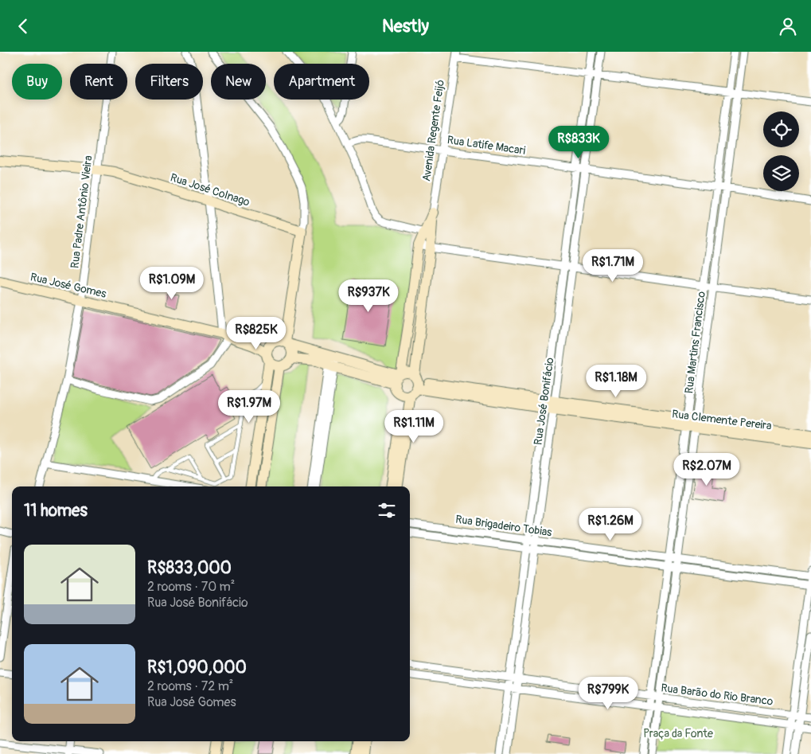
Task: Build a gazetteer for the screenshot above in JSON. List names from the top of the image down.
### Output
{
  "streets": {
    "main road": [
      "Avenida Regente Feijó",
      "Rua José Colnago",
      "Rua José Gomes",
      "Rua Clemente Pereira"
    ],
    "street": [
      "Rua Latife Macari",
      "Rua Padre Antônio Vieira",
      "Rua Martins Francisco",
      "Rua José Bonifácio",
      "Rua Brigadeiro Tobias",
      "Rua Barão do Rio Branco"
    ]
  },
  "crossings": [
    ["Avenida Regente Feijó", "Rua Latife Macari"],
    ["Avenida Regente Feijó", "Rua Clemente Pereira"],
    ["Rua Latife Macari", "Rua Martins Francisco"],
    ["Rua Latife Macari", "Rua José Bonifácio"],
    ["Rua José Colnago", "Rua Padre Antônio Vieira"],
    ["Rua Padre Antônio Vieira", "Rua José Gomes"],
    ["Rua Martins Francisco", "Rua Clemente Pereira"],
    ["Rua Martins Francisco", "Rua Brigadeiro Tobias"],
    ["Rua Martins Francisco", "Rua Barão do Rio Branco"],
    ["Rua José Bonifácio", "Rua Clemente Pereira"],
    ["Rua José Bonifácio", "Rua Brigadeiro Tobias"],
    ["Rua José Bonifácio", "Rua Barão do Rio Branco"]
  ],
  "parks": ["Praça da Fonte"],
  "page": {
    "header": "Nestly",
    "chip": [
      "Buy",
      "Rent",
      "Filters",
      "New",
      "Apartment"
    ],
    "price": [
      "R$833K",
      "R$1.71M",
      "R$1.09M",
      "R$937K",
      "R$825K",
      "R$1.18M",
      "R$1.97M",
      "R$1.11M",
      "R$2.07M",
      "R$1.26M",
      "R$799K"
    ],
    "heading": "11 homes",
    "list": [
      {
        "name": "R$833,000",
        "note": "2 rooms · 70 m² · Rua José Bonifácio"
      },
      {
        "name": "R$1,090,000",
        "note": "2 rooms · 72 m² · Rua José Gomes"
      }
    ]
  }
}
